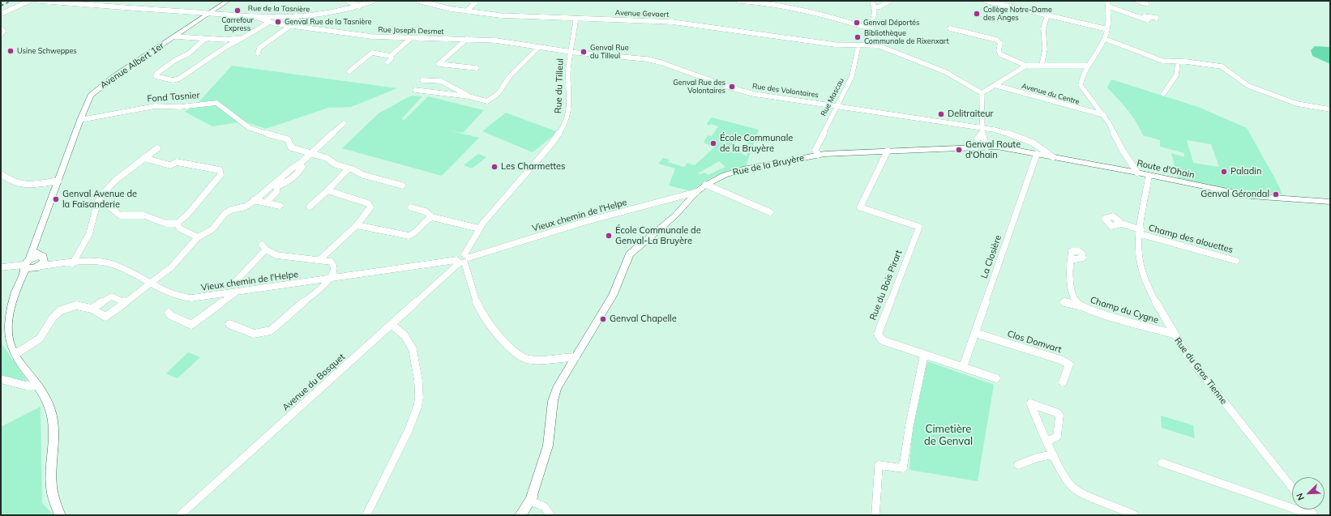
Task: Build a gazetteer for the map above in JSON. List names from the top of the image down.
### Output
{
  "streets": {
    "main road": ["Avenue Albert 1er", "Rue de la Bruyère", "Route d'Ohain"],
    "street": [
      "Rue de la Tasnière",
      "Avenue Gevaert",
      "Rue Joseph Desmet",
      "Rue du Tilleul",
      "Rue des Volontaires",
      "Avenue du Centre",
      "Fond Tasnier",
      "Rue Mascau",
      "Vieux chemin de l'Helpe",
      "Champ des alouettes",
      "La Closière",
      "Rue du Bois Pirart",
      "Champ du Cygne",
      "Clos Domvart",
      "Rue du Gros Tienne",
      "Avenue du Bosquet"
    ]
  },
  "crossings": [
    ["Rue de la Tasnière", "Rue Joseph Desmet"],
    ["Rue de la Tasnière", "Avenue Albert 1er"],
    ["Avenue Gevaert", "Rue du Tilleul"],
    ["Avenue Gevaert", "Rue Mascau"],
    ["Rue Joseph Desmet", "Rue du Tilleul"],
    ["Rue Joseph Desmet", "Rue des Volontaires"],
    ["Avenue Albert 1er", "Fond Tasnier"],
    ["Avenue Albert 1er", "Vieux chemin de l'Helpe"],
    ["Rue du Tilleul", "Rue des Volontaires"],
    ["Rue du Tilleul", "Vieux chemin de l'Helpe"],
    ["Rue du Tilleul", "Avenue du Bosquet"],
    ["Rue des Volontaires", "Rue Mascau"],
    ["Rue Mascau", "Rue de la Bruyère"],
    ["Rue de la Bruyère", "Route d'Ohain"],
    ["Rue de la Bruyère", "Vieux chemin de l'Helpe"],
    ["Rue de la Bruyère", "Rue du Bois Pirart"],
    ["Route d'Ohain", "La Closière"],
    ["Route d'Ohain", "Rue du Gros Tienne"],
    ["Vieux chemin de l'Helpe", "Avenue du Bosquet"],
    ["Champ des alouettes", "Rue du Gros Tienne"],
    ["La Closière", "Rue du Bois Pirart"],
    ["La Closière", "Clos Domvart"],
    ["Champ du Cygne", "Rue du Gros Tienne"]
  ],
  "parks": ["Cimetière de Genval"],
  "places": [
    "Carrefour Express",
    "Collège Notre-Dame des Anges",
    "Genval Rue de la Tasnière",
    "Genval Déportés",
    "Bibliothèque Communale de Rixenxart",
    "Usine Schweppes",
    "Genval Rue du Tilleul",
    "Genval Rue des Volontaires",
    "Delitraiteur",
    "École Communale de la Bruyère",
    "Genval Route d'Ohain",
    "Les Charmettes",
    "Paladin",
    "Genval Gérondal",
    "Genval Avenue de la Faisanderie",
    "École Communale de Genval-La Bruyère",
    "Genval Chapelle"
  ],
  "north": "bottom left"
}
